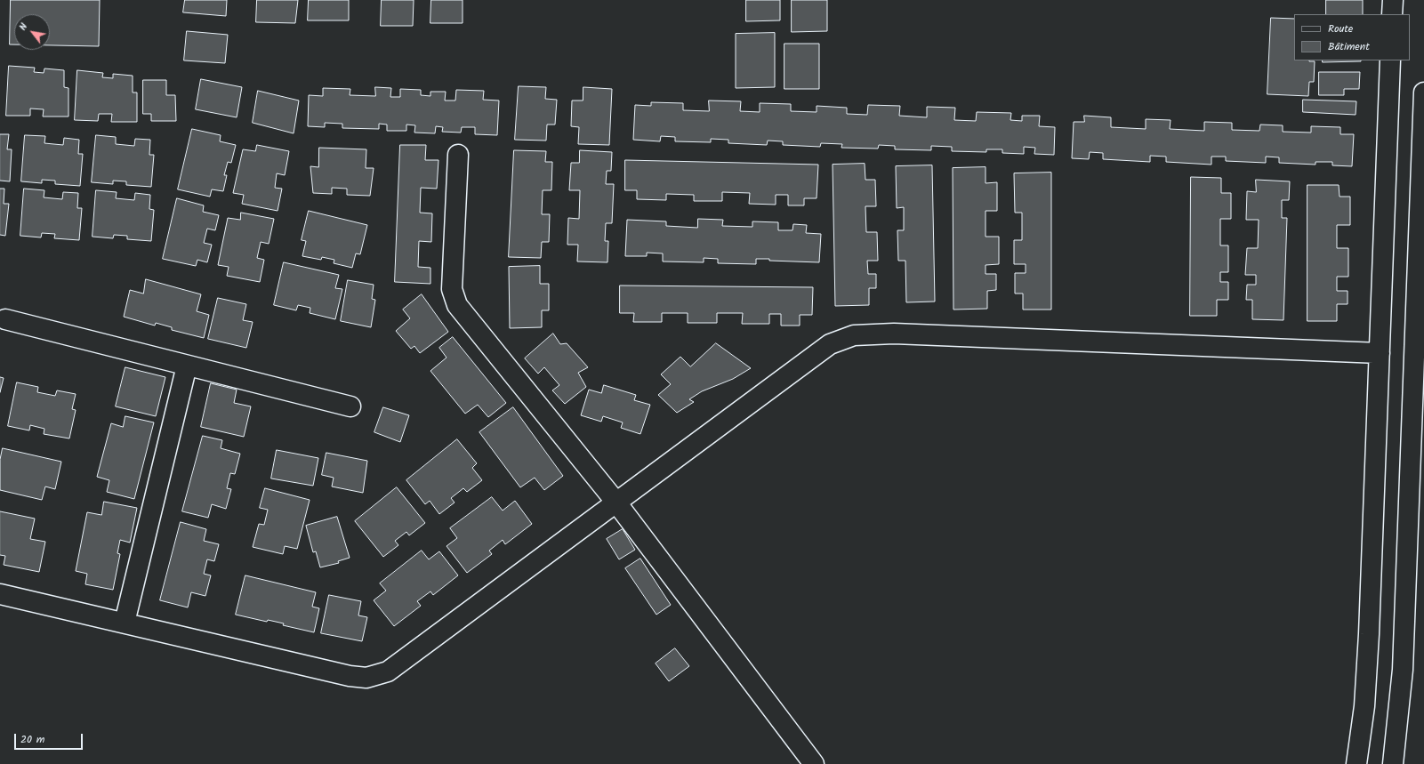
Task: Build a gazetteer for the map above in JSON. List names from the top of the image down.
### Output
{
  "legend": ["Route", "Bâtiment"],
  "scale_bar": "20 m",
  "north": "top left"
}
